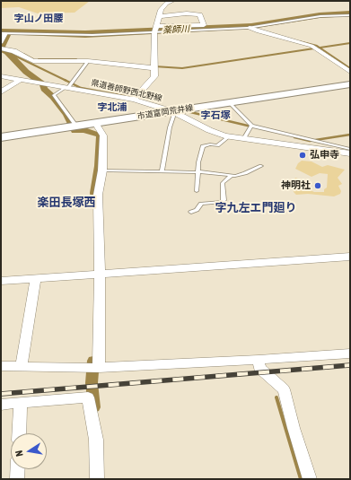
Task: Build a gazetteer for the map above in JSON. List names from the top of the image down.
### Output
{
  "streets": {
    "street": ["県道善師野西北野線", "市道富岡荒井線"]
  },
  "crossings": [
    ["県道善師野西北野線", "市道富岡荒井線"]
  ],
  "districts": [
    "字山ノ田腰",
    "字北浦",
    "字石塚",
    "楽田長塚西",
    "字九左エ門廻り"
  ],
  "water": ["薬師川"],
  "places": ["弘申寺", "神明社"],
  "north": "left"
}
